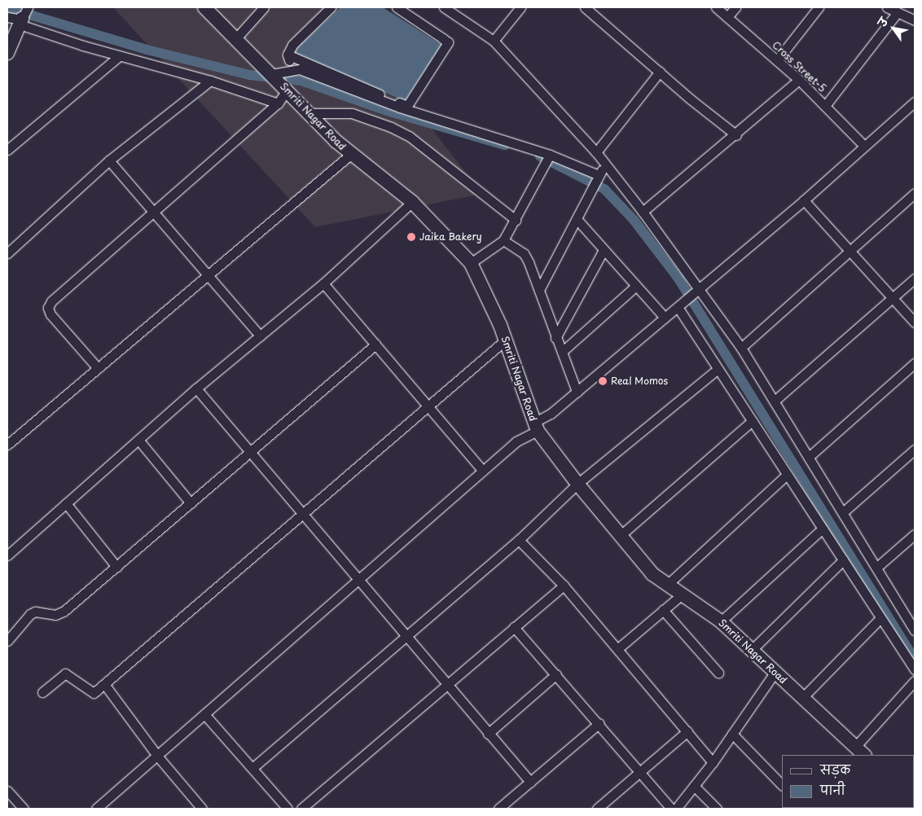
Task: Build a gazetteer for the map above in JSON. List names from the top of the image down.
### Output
{
  "streets": {
    "main road": ["Smriti Nagar Road"],
    "street": ["Cross Street-5"]
  },
  "places": ["Jaika Bakery", "Real Momos"],
  "legend": ["सड़क", "पानी"],
  "north": "top left"
}
